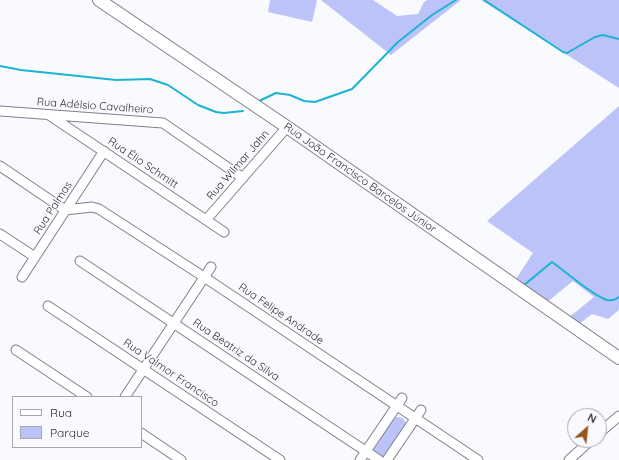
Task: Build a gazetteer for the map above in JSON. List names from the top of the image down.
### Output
{
  "streets": {
    "street": [
      "Rua Adélsio Cavalheiro",
      "Rua Élio Schmitt",
      "Rua Wilmar Jahn",
      "Rua João Francisco Barcelos Júnior",
      "Rua Palmas",
      "Rua Felipe Andrade",
      "Rua Beatriz da Silva",
      "Rua Valmor Francisco"
    ]
  },
  "crossings": [
    ["Rua Adélsio Cavalheiro", "Rua Élio Schmitt"],
    ["Rua Adélsio Cavalheiro", "Rua Wilmar Jahn"],
    ["Rua Élio Schmitt", "Rua Wilmar Jahn"],
    ["Rua Élio Schmitt", "Rua Palmas"],
    ["Rua Wilmar Jahn", "Rua João Francisco Barcelos Júnior"],
    ["Rua Palmas", "Rua Felipe Andrade"]
  ],
  "legend": ["Rua", "Parque"],
  "north": "top right"
}
